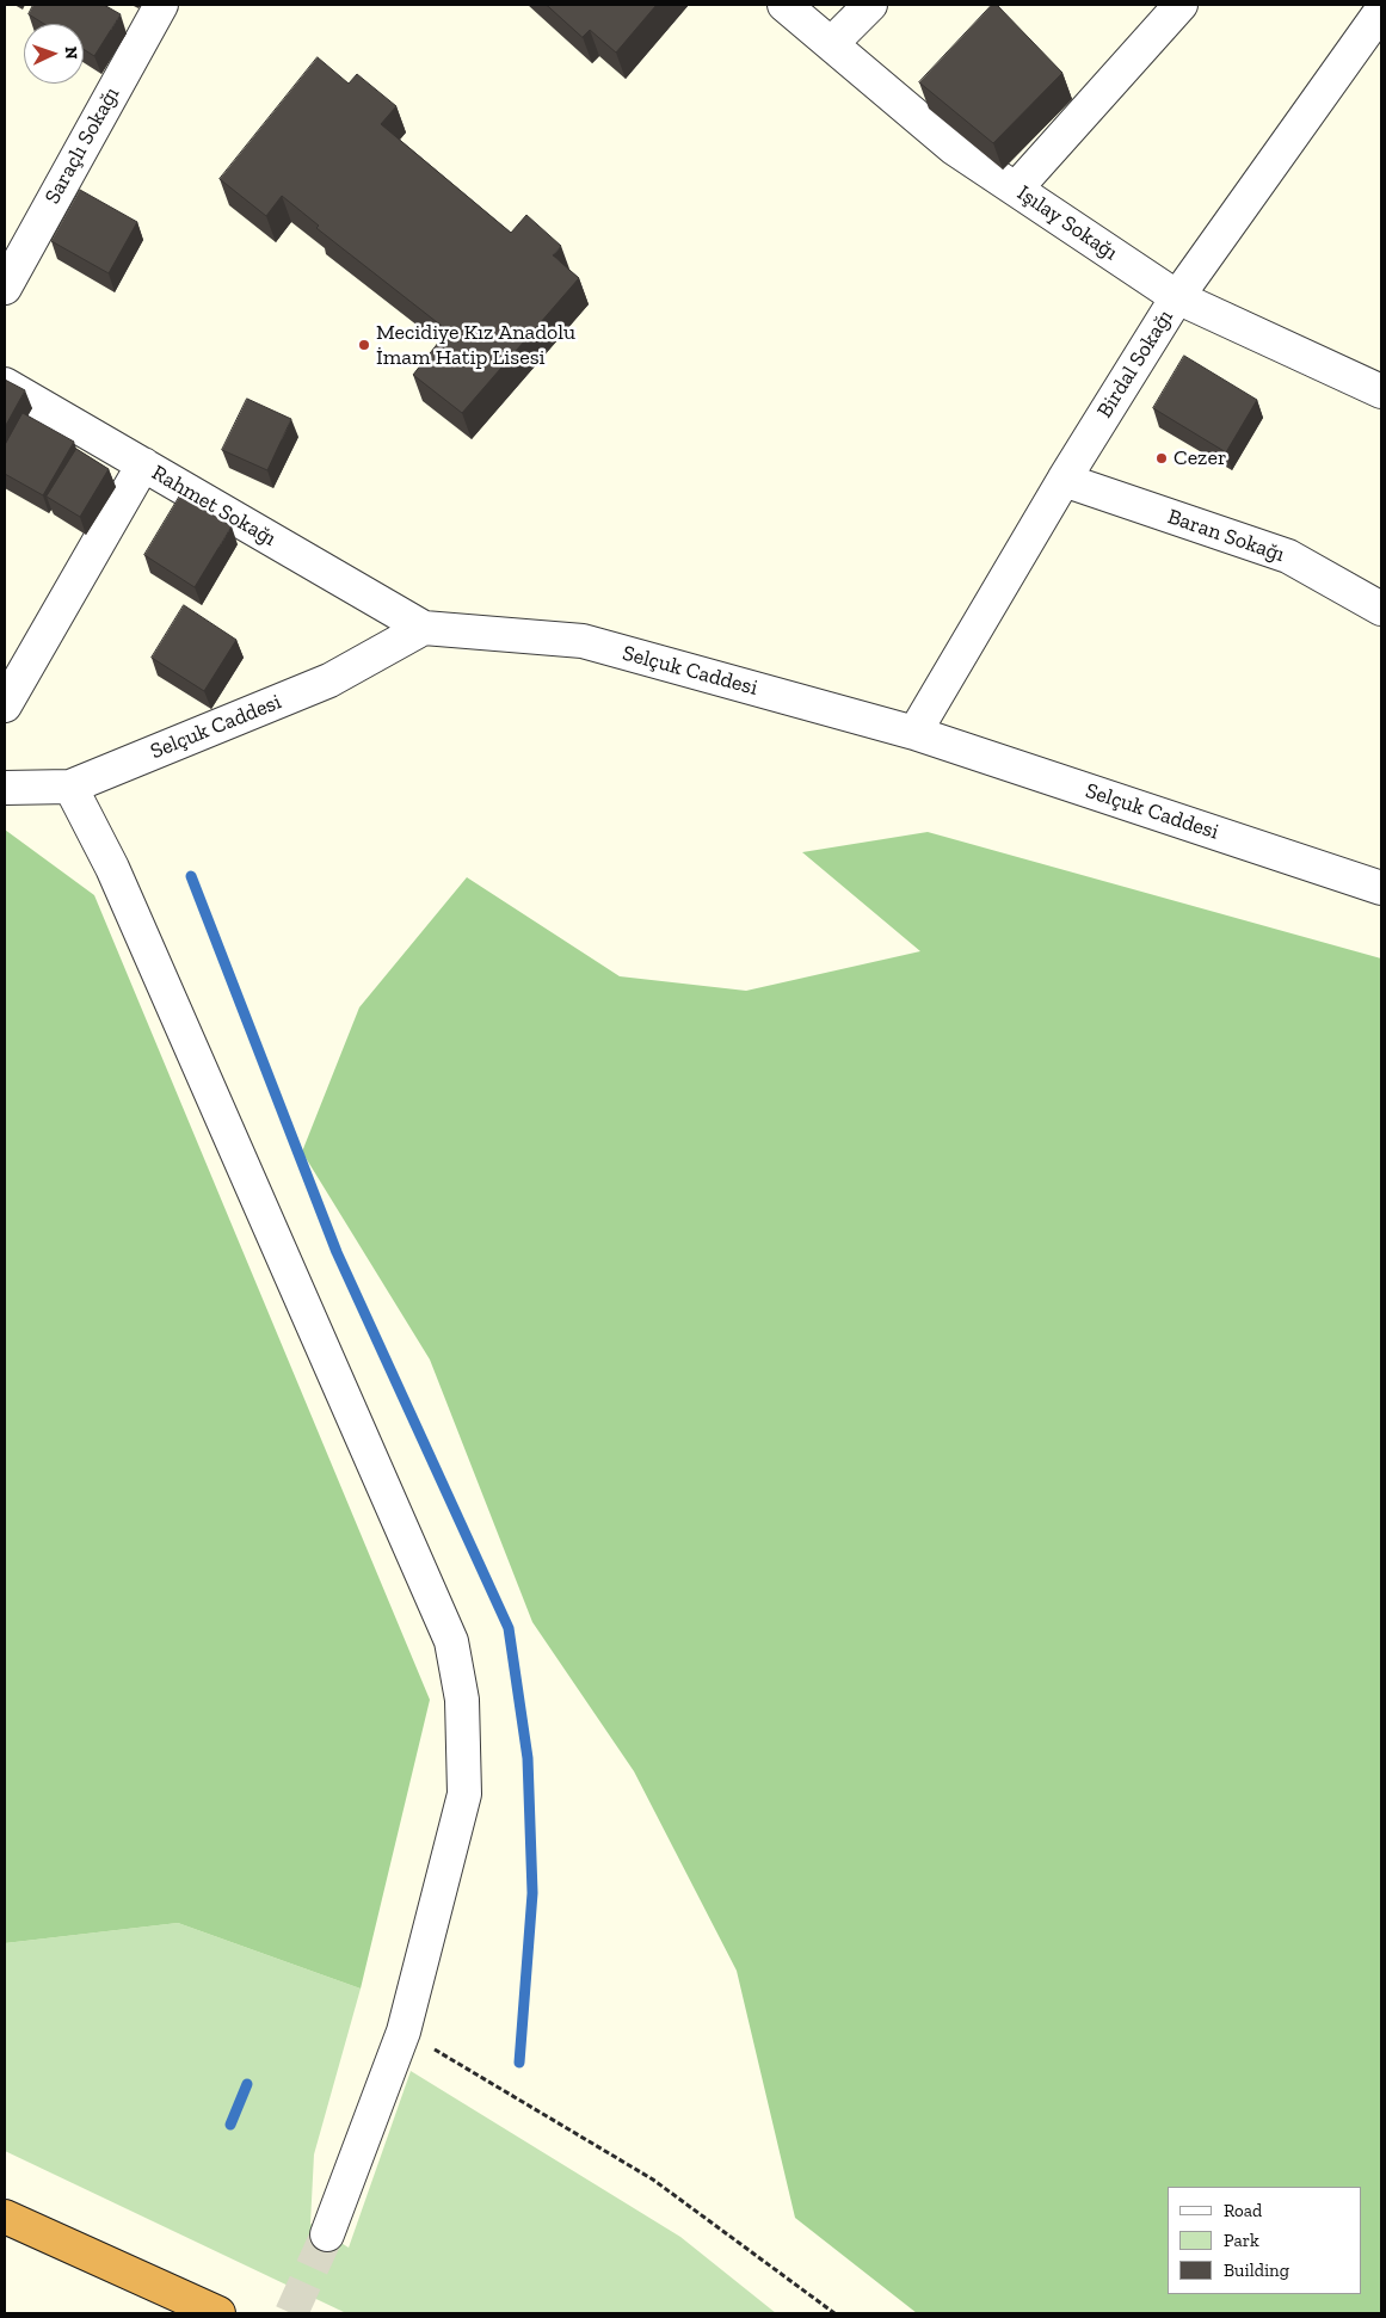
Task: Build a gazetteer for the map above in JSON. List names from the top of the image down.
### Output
{
  "streets": {
    "street": [
      "Saraçlı Sokağı",
      "Işılay Sokağı",
      "Birdal Sokağı",
      "Rahmet Sokağı",
      "Baran Sokağı",
      "Selçuk Caddesi"
    ]
  },
  "crossings": [
    ["Işılay Sokağı", "Birdal Sokağı"],
    ["Birdal Sokağı", "Baran Sokağı"],
    ["Birdal Sokağı", "Selçuk Caddesi"],
    ["Rahmet Sokağı", "Selçuk Caddesi"]
  ],
  "places": ["Mecidiye Kız Anadolu İmam Hatip Lisesi", "Cezer"],
  "legend": ["Road", "Park", "Building"],
  "north": "right"
}
